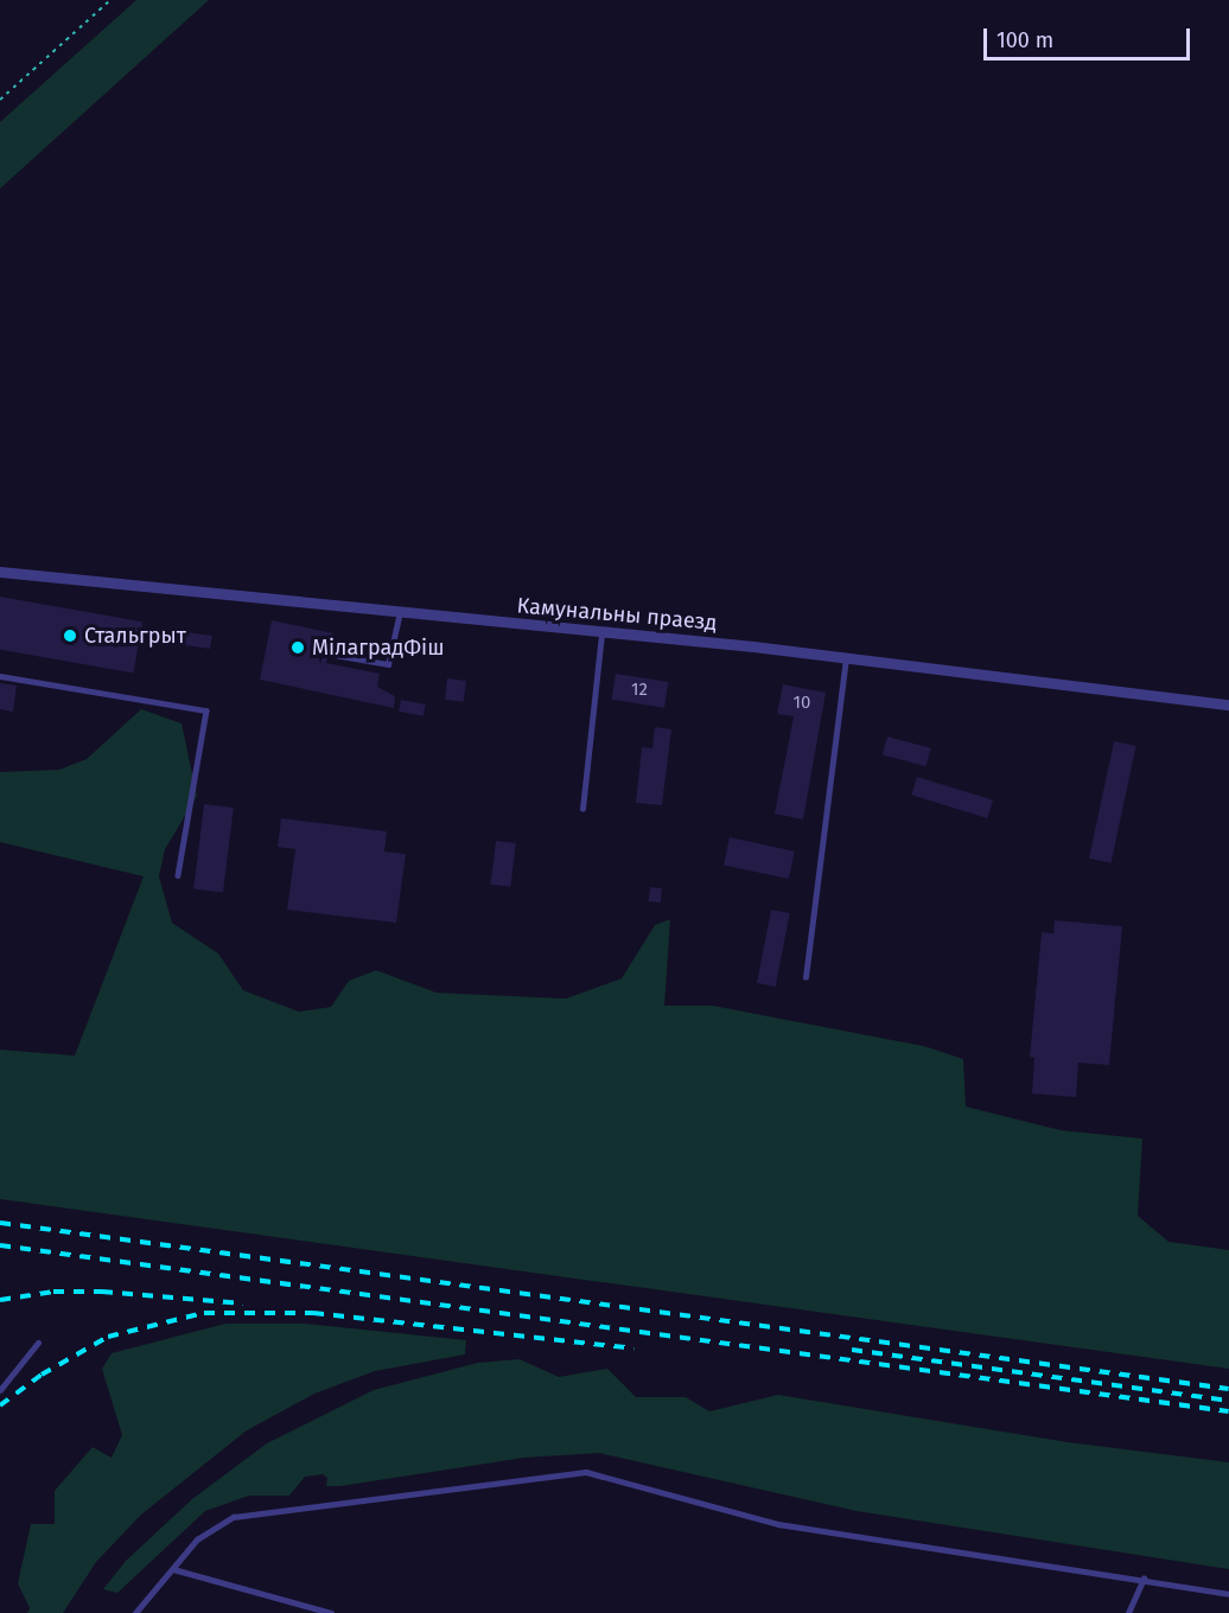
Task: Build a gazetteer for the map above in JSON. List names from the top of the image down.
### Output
{
  "streets": {
    "street": ["Камунальны праезд"]
  },
  "places": ["Стальгрыт", "МілаградФіш"],
  "house_numbers": ["12", "10"],
  "scale_bar": "100 m"
}
